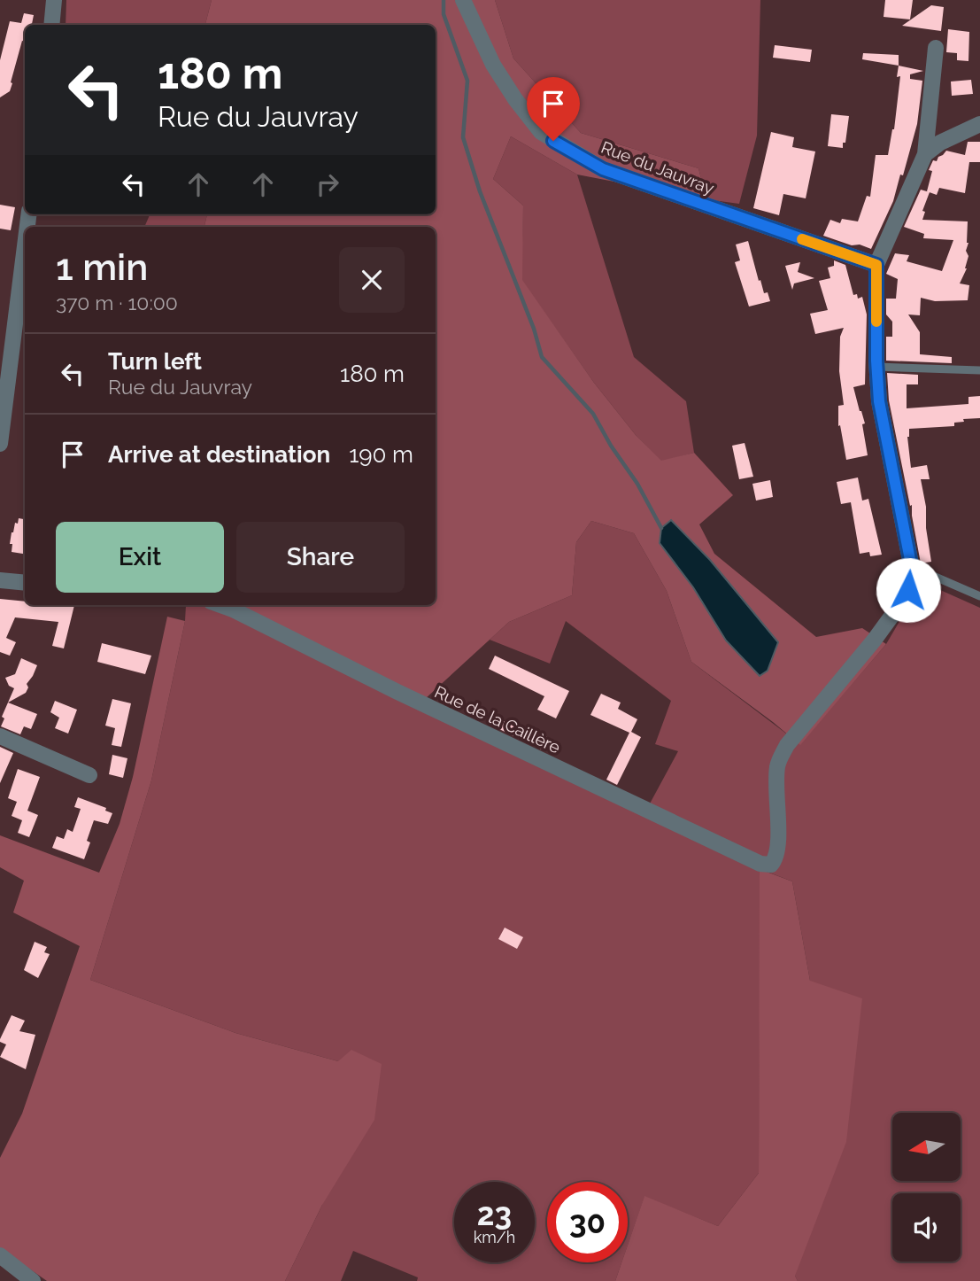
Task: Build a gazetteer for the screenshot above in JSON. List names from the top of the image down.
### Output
{
  "streets": {
    "street": ["Rue du Jauvray", "Rue de la Caillère"]
  },
  "north": "left",
  "page": {
    "turn": ["180 m", "Rue du Jauvray"],
    "heading": ["1 min", "370 m · 10:00"],
    "list": [
      {
        "name": "Turn left",
        "note": "Rue du Jauvray",
        "value": "180 m"
      },
      {
        "name": "Arrive at destination",
        "value": "190 m"
      }
    ],
    "buttons": ["Exit", "Share"],
    "speed": "23 km/h",
    "limit": "30"
  }
}
